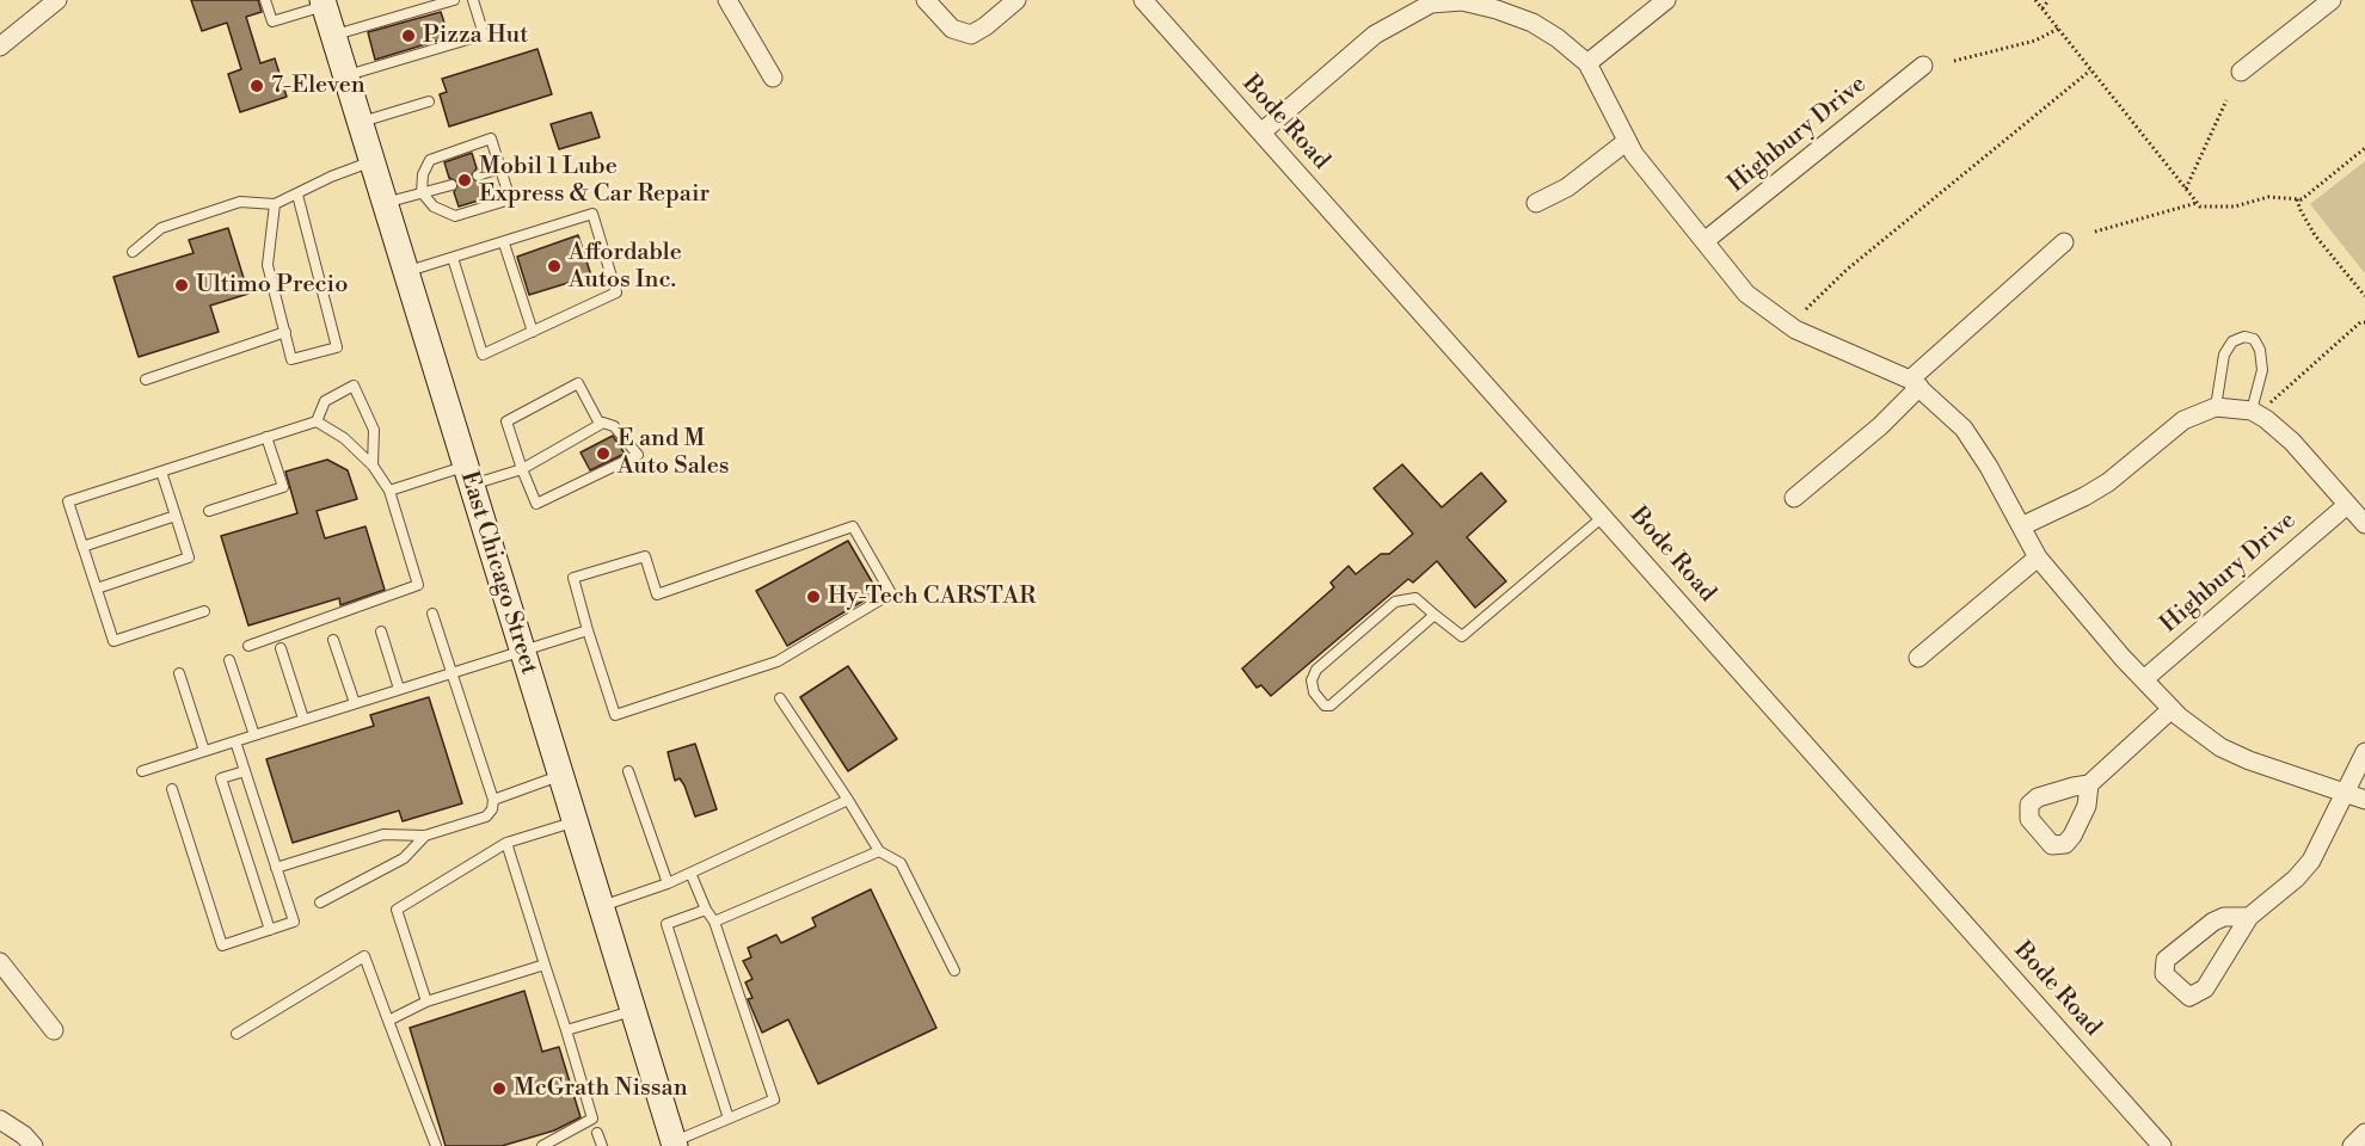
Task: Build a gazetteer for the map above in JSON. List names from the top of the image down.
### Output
{
  "streets": {
    "main road": ["East Chicago Street"],
    "street": ["Bode Road", "Highbury Drive"]
  },
  "places": [
    "Pizza Hut",
    "7-Eleven",
    "Mobil 1 Lube Express & Car Repair",
    "Affordable Autos Inc.",
    "Ultimo Precio",
    "E and M Auto Sales",
    "Hy-Tech CARSTAR",
    "McGrath Nissan"
  ]
}
